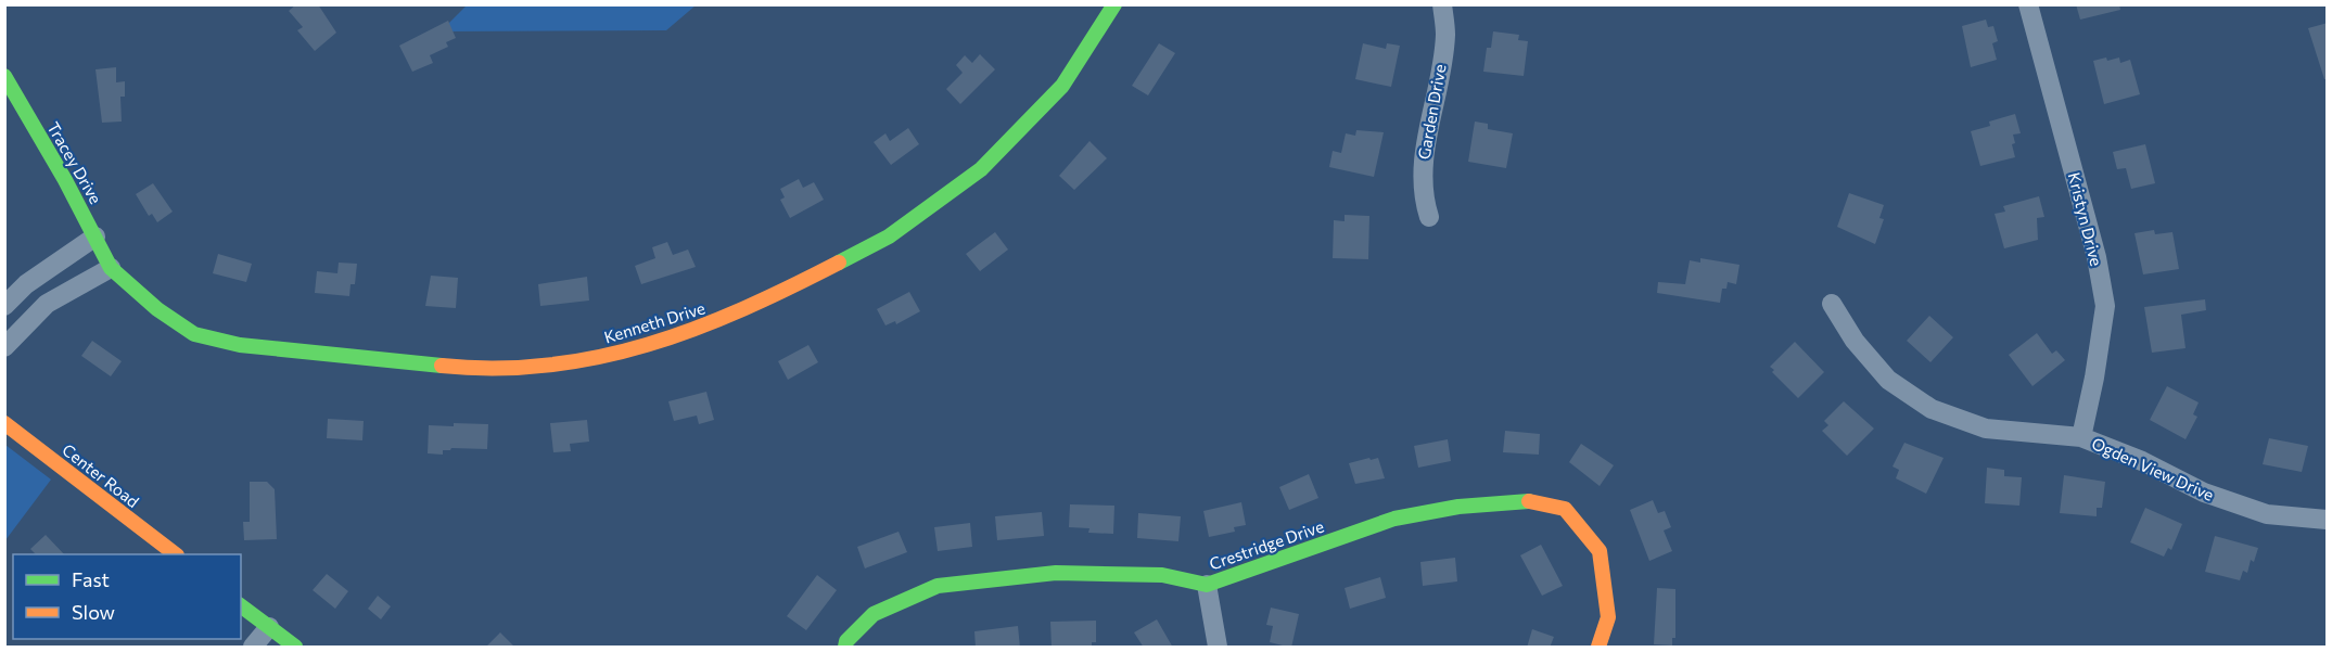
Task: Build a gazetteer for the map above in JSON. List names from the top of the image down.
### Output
{
  "streets": {
    "street": [
      "Garden Drive",
      "Tracey Drive",
      "Kristyn Drive",
      "Kenneth Drive",
      "Ogden View Drive",
      "Center Road",
      "Crestridge Drive"
    ]
  },
  "crossings": [
    ["Tracey Drive", "Kenneth Drive"],
    ["Kristyn Drive", "Ogden View Drive"]
  ],
  "legend": ["Fast", "Slow"]
}
